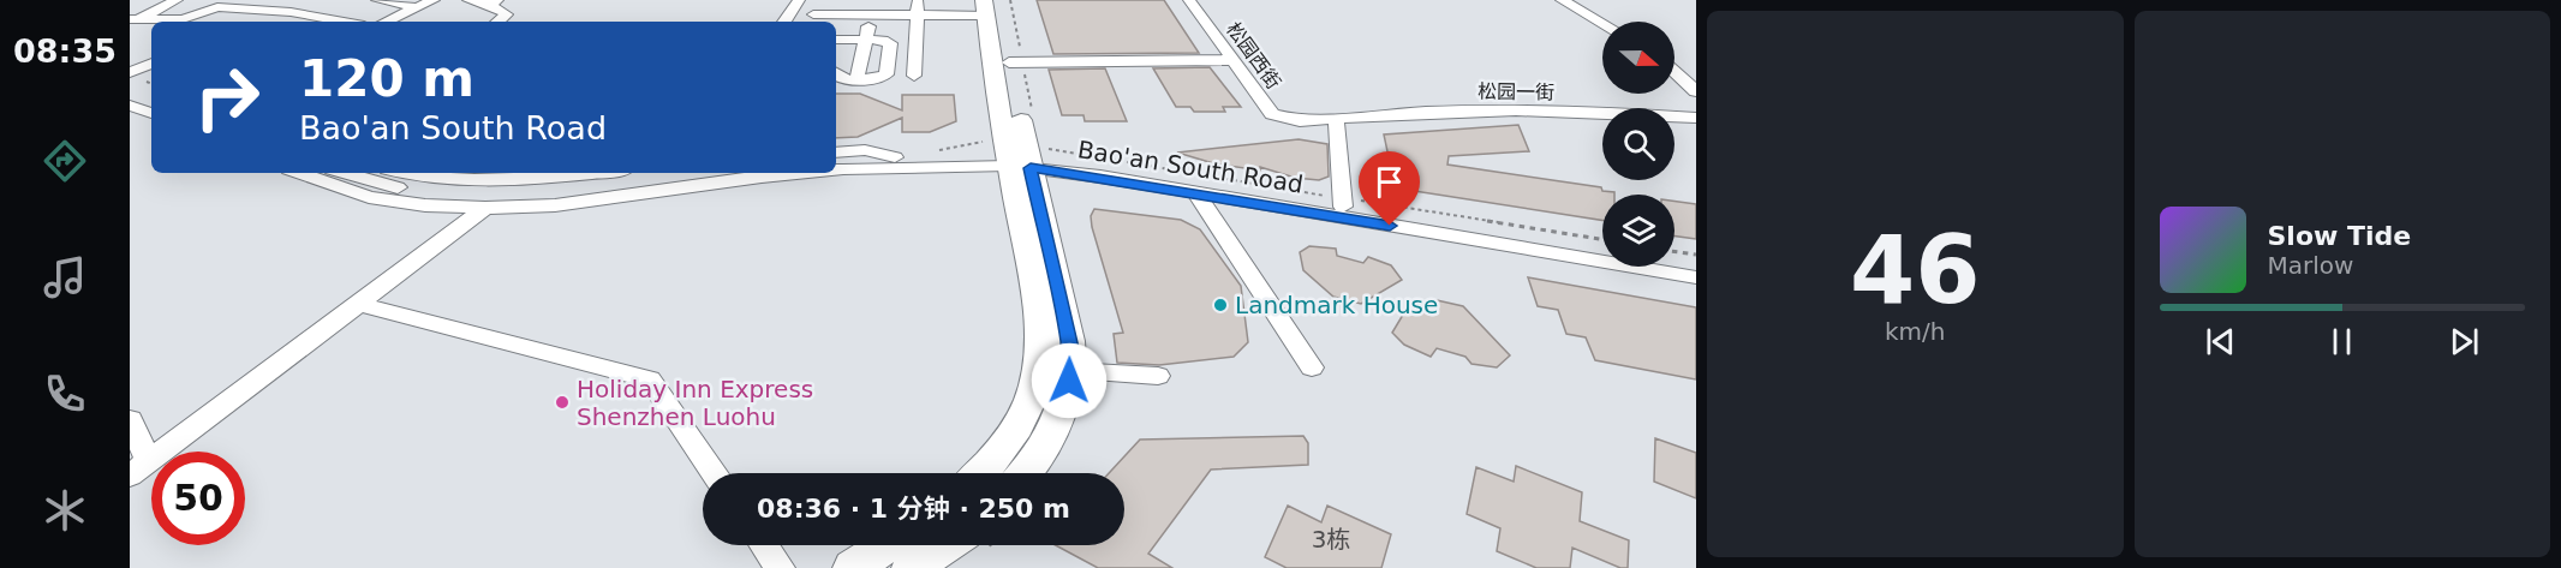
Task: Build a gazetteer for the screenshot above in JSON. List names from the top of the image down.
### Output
{
  "streets": {
    "street": ["松园西街", "松园一街", "Bao'an South Road"]
  },
  "crossings": [
    ["松园西街", "松园一街"]
  ],
  "places": ["Landmark House", "Holiday Inn Express Shenzhen Luohu"],
  "house_numbers": ["3栋"],
  "north": "right",
  "page": {
    "tabs": "08:35",
    "tile": ["46", "km/h"],
    "turn": ["120 m", "Bao'an South Road"],
    "song": ["Slow Tide", "Marlow"],
    "limit": "50",
    "trip": "08:36 · 1 分钟 · 250 m"
  }
}
